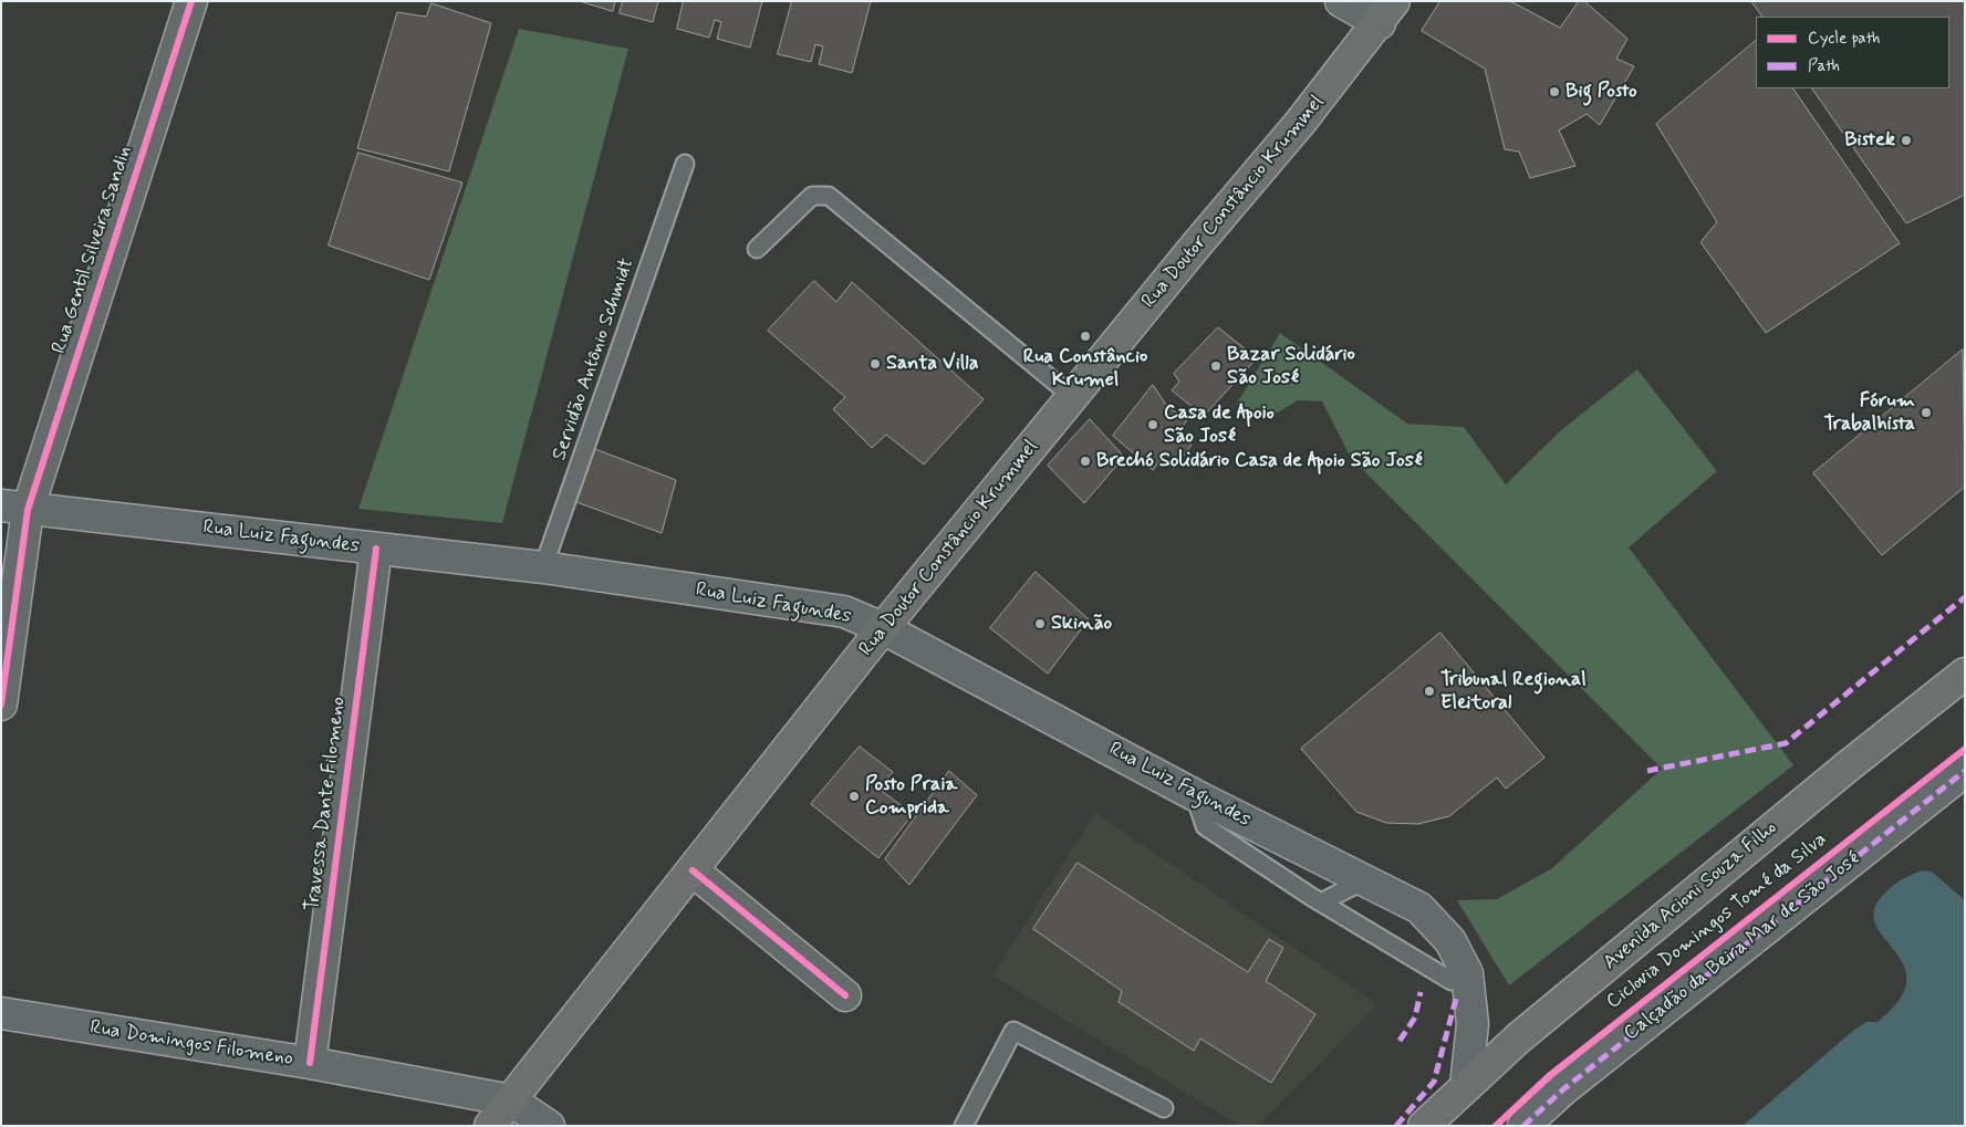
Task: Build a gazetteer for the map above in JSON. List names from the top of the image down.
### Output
{
  "streets": {
    "main road": [
      "Rua Doutor Constâncio Krummel",
      "Rua Gentil Silveira Sandin",
      "Rua Luiz Fagundes",
      "Travessa Dante Filomeno",
      "Avenida Acioni Souza Filho",
      "Calçadão da Beira Mar de São José",
      "Rua Domingos Filomeno"
    ],
    "lane": ["Servidão Antônio Schmidt"],
    "cycle path": ["Ciclovia Domingos Tomé da Silva"]
  },
  "crossings": [
    ["Rua Doutor Constâncio Krummel", "Rua Luiz Fagundes"],
    ["Rua Doutor Constâncio Krummel", "Rua Domingos Filomeno"],
    ["Rua Gentil Silveira Sandin", "Rua Luiz Fagundes"],
    ["Servidão Antônio Schmidt", "Rua Luiz Fagundes"],
    ["Rua Luiz Fagundes", "Travessa Dante Filomeno"],
    ["Rua Luiz Fagundes", "Avenida Acioni Souza Filho"],
    ["Travessa Dante Filomeno", "Rua Domingos Filomeno"]
  ],
  "places": [
    "Big Posto",
    "Bistek",
    "Rua Constâncio Krumel",
    "Santa Villa",
    "Bazar Solidário São José",
    "Fórum Trabalhista",
    "Casa de Apoio São José",
    "Brechó Solidário Casa de Apoio São José",
    "Skinão",
    "Tribunal Regional Eleitoral",
    "Posto Praia Comprida"
  ],
  "legend": ["Cycle path", "Path"]
}
